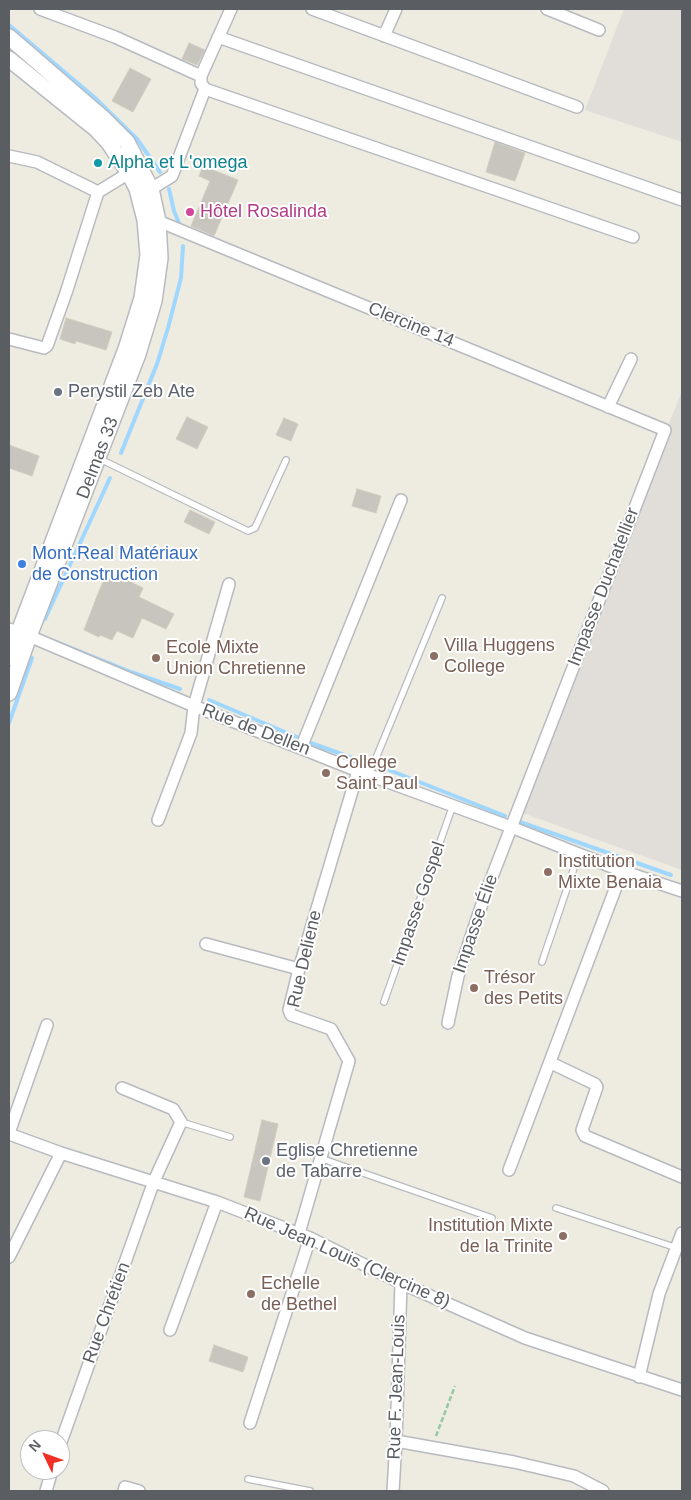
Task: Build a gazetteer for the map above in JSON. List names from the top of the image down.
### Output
{
  "streets": {
    "main road": ["Delmas 33"],
    "street": [
      "Clercine 14",
      "Impasse Duchatellier",
      "Rue de Dellen",
      "Impasse Élie",
      "Rue Deliene",
      "Rue Jean Louis (Clercine 8)",
      "Rue Chrétien",
      "Rue F. Jean-Louis"
    ],
    "lane": ["Impasse Gospel"]
  },
  "crossings": [
    ["Clercine 14", "Delmas 33"],
    ["Clercine 14", "Impasse Duchatellier"],
    ["Delmas 33", "Rue de Dellen"],
    ["Impasse Duchatellier", "Rue de Dellen"],
    ["Impasse Duchatellier", "Impasse Élie"],
    ["Rue de Dellen", "Impasse Gospel"],
    ["Rue de Dellen", "Impasse Élie"],
    ["Rue de Dellen", "Rue Deliene"],
    ["Rue Deliene", "Rue Jean Louis (Clercine 8)"],
    ["Rue Jean Louis (Clercine 8)", "Rue Chrétien"],
    ["Rue Jean Louis (Clercine 8)", "Rue F. Jean-Louis"]
  ],
  "places": [
    "Alpha et L'omega",
    "Hôtel Rosalinda",
    "Perystil Zeb Ate",
    "Mont.Real Matériaux de Construction",
    "Villa Huggens College",
    "Ecole Mixte Union Chretienne",
    "College Saint Paul",
    "Institution Mixte Benaia",
    "Trésor des Petits",
    "Eglise Chretienne de Tabarre",
    "Institution Mixte de la Trinite",
    "Echelle de Bethel"
  ],
  "north": "top left"
}
